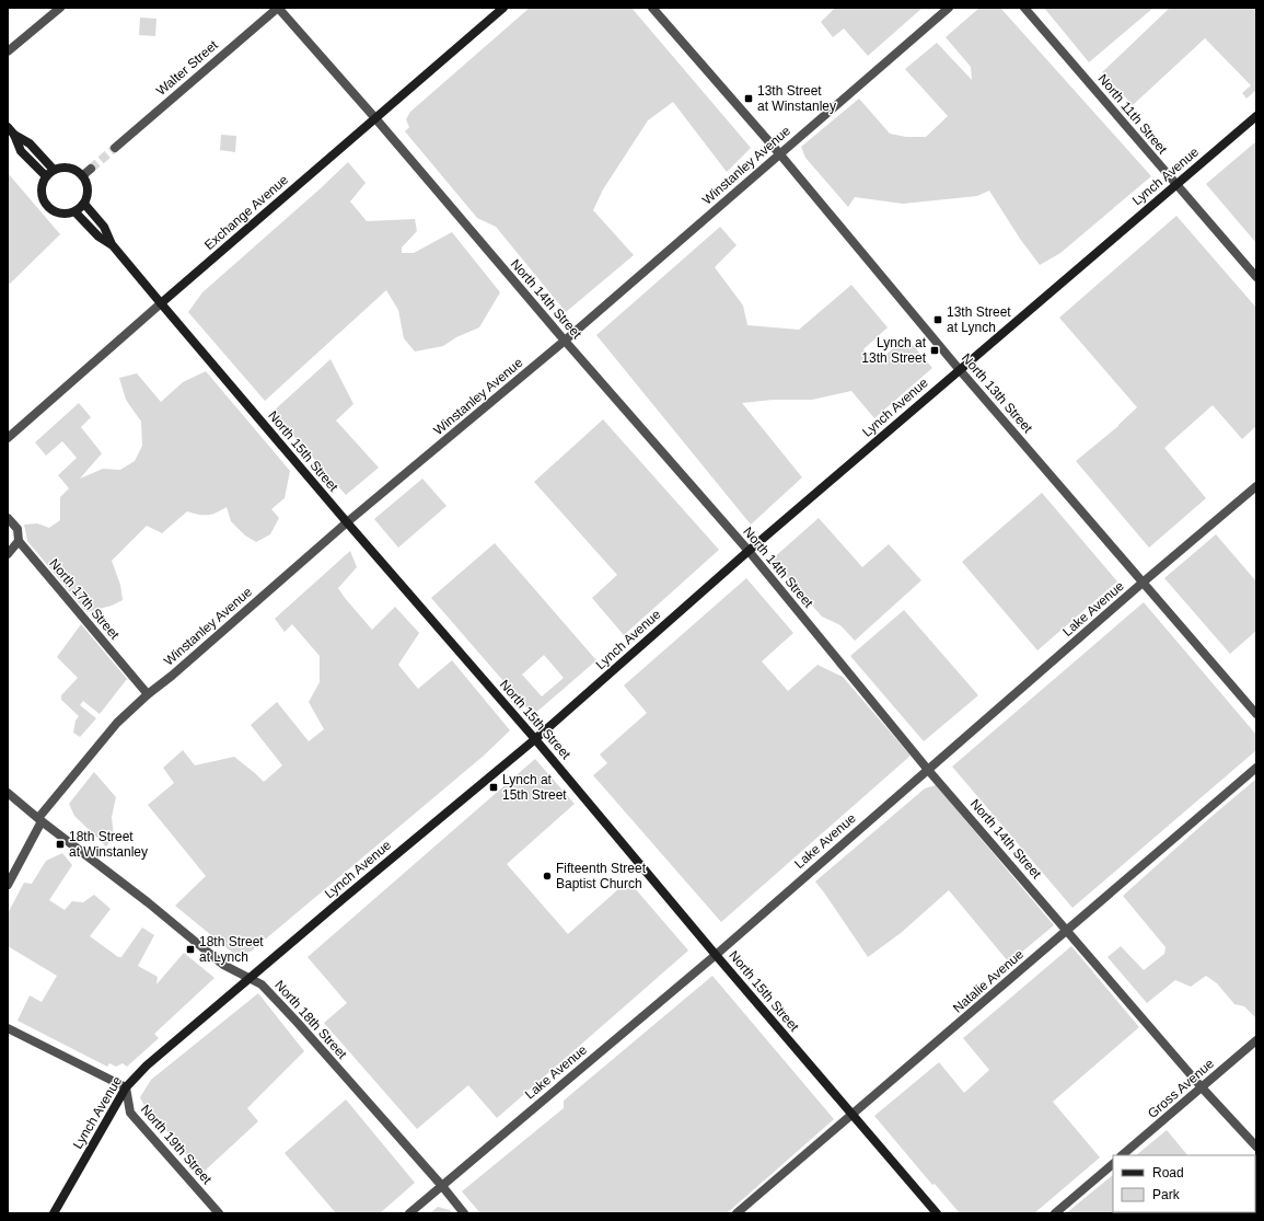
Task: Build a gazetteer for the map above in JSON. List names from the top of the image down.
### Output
{
  "streets": {
    "street": [
      "Walter Street",
      "North 11th Street",
      "Winstanley Avenue",
      "Lynch Avenue",
      "Exchange Avenue",
      "North 14th Street",
      "North 13th Street",
      "North 15th Street",
      "North 17th Street",
      "Lake Avenue",
      "Natalie Avenue",
      "North 18th Street",
      "Gross Avenue",
      "North 19th Street"
    ]
  },
  "crossings": [
    ["Walter Street", "North 14th Street"],
    ["North 11th Street", "Lynch Avenue"],
    ["Winstanley Avenue", "North 14th Street"],
    ["Winstanley Avenue", "North 13th Street"],
    ["Winstanley Avenue", "North 15th Street"],
    ["Winstanley Avenue", "North 17th Street"],
    ["Winstanley Avenue", "North 18th Street"],
    ["Lynch Avenue", "North 14th Street"],
    ["Lynch Avenue", "North 13th Street"],
    ["Lynch Avenue", "North 15th Street"],
    ["Lynch Avenue", "North 18th Street"],
    ["Lynch Avenue", "North 19th Street"],
    ["Exchange Avenue", "North 14th Street"],
    ["Exchange Avenue", "North 15th Street"],
    ["North 14th Street", "Lake Avenue"],
    ["North 14th Street", "Natalie Avenue"],
    ["North 14th Street", "Gross Avenue"],
    ["North 13th Street", "Lake Avenue"],
    ["North 15th Street", "Lake Avenue"],
    ["North 15th Street", "Natalie Avenue"],
    ["Lake Avenue", "North 18th Street"]
  ],
  "places": {
    "transit": [
      "13th Street at Winstanley",
      "13th Street at Lynch",
      "Lynch at 13th Street",
      "Lynch at 15th Street",
      "18th Street at Winstanley",
      "18th Street at Lynch"
    ],
    "other": ["Fifteenth Street Baptist Church"]
  },
  "legend": ["Road", "Park"]
}
